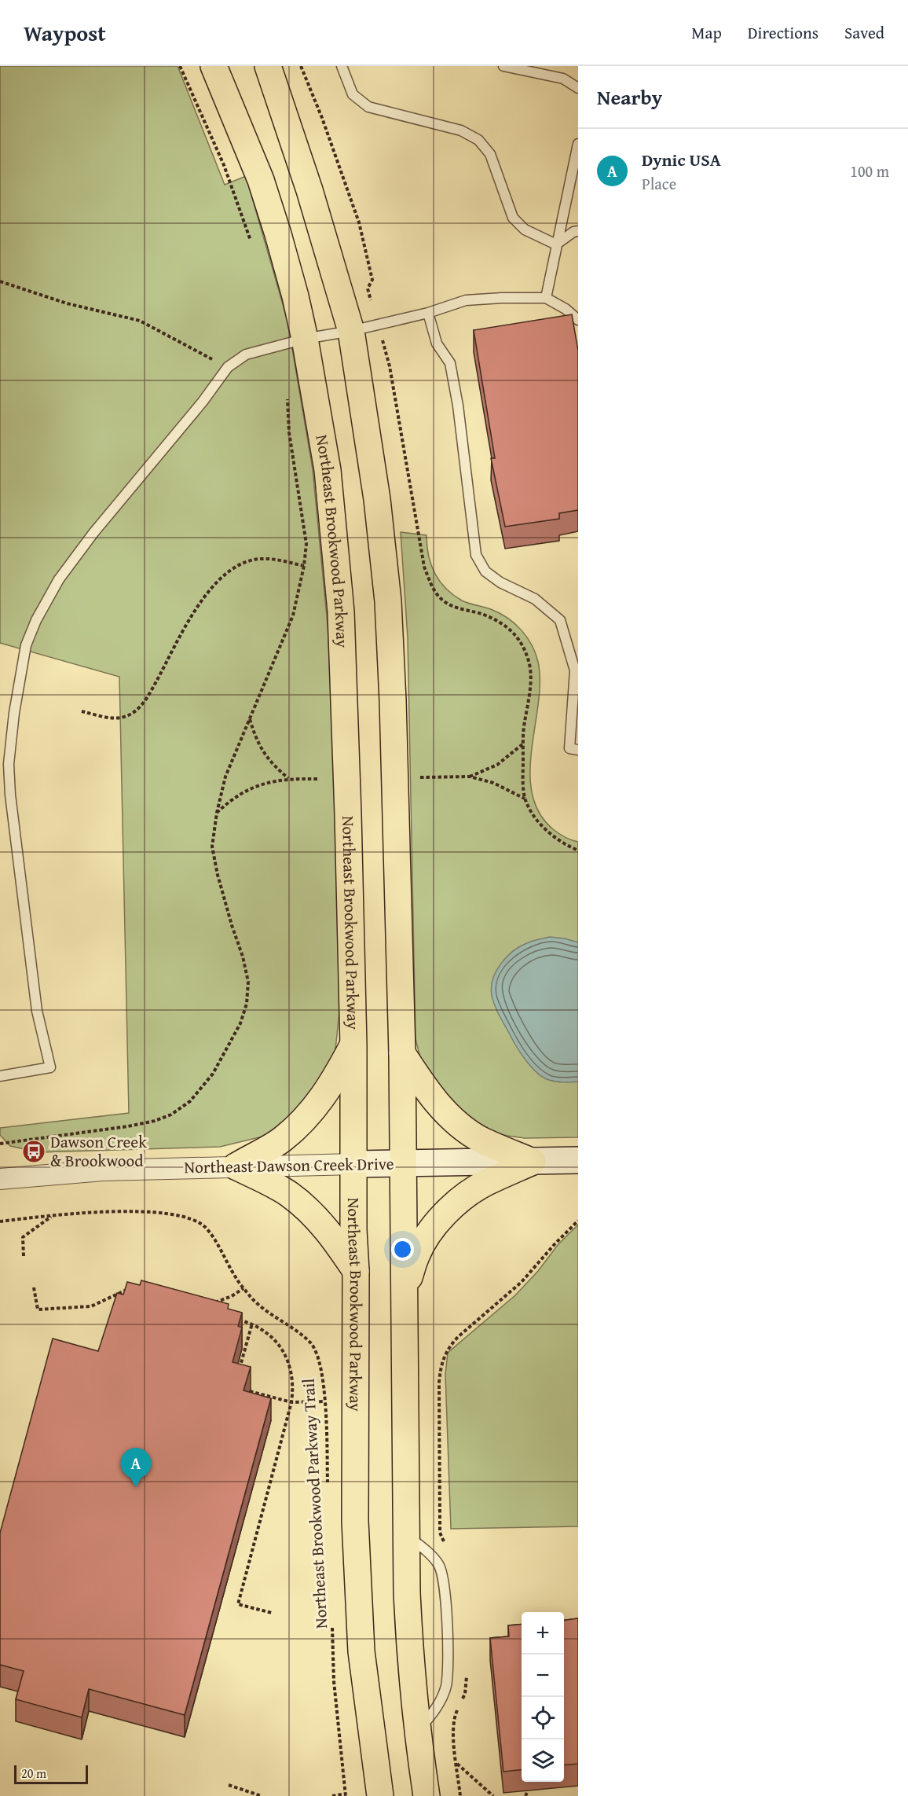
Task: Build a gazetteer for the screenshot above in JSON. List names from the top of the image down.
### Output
{
  "streets": {
    "main road": ["Northeast Brookwood Parkway"],
    "street": ["Northeast Dawson Creek Drive"],
    "path": ["Northeast Brookwood Parkway Trail"]
  },
  "crossings": [
    ["Northeast Brookwood Parkway", "Northeast Dawson Creek Drive"]
  ],
  "places": {
    "bus stop": ["Dawson Creek & Brookwood"]
  },
  "scale_bar": "20 m",
  "page": {
    "header": "Waypost",
    "nav": ["Map", "Directions", "Saved"],
    "heading": "Nearby",
    "list": [
      {
        "mark": "A",
        "name": "Dynic USA",
        "note": "Place",
        "value": "100 m"
      }
    ],
    "pins": "A",
    "map_buttons": ["+", "−"],
    "scale": "20 m"
  }
}
